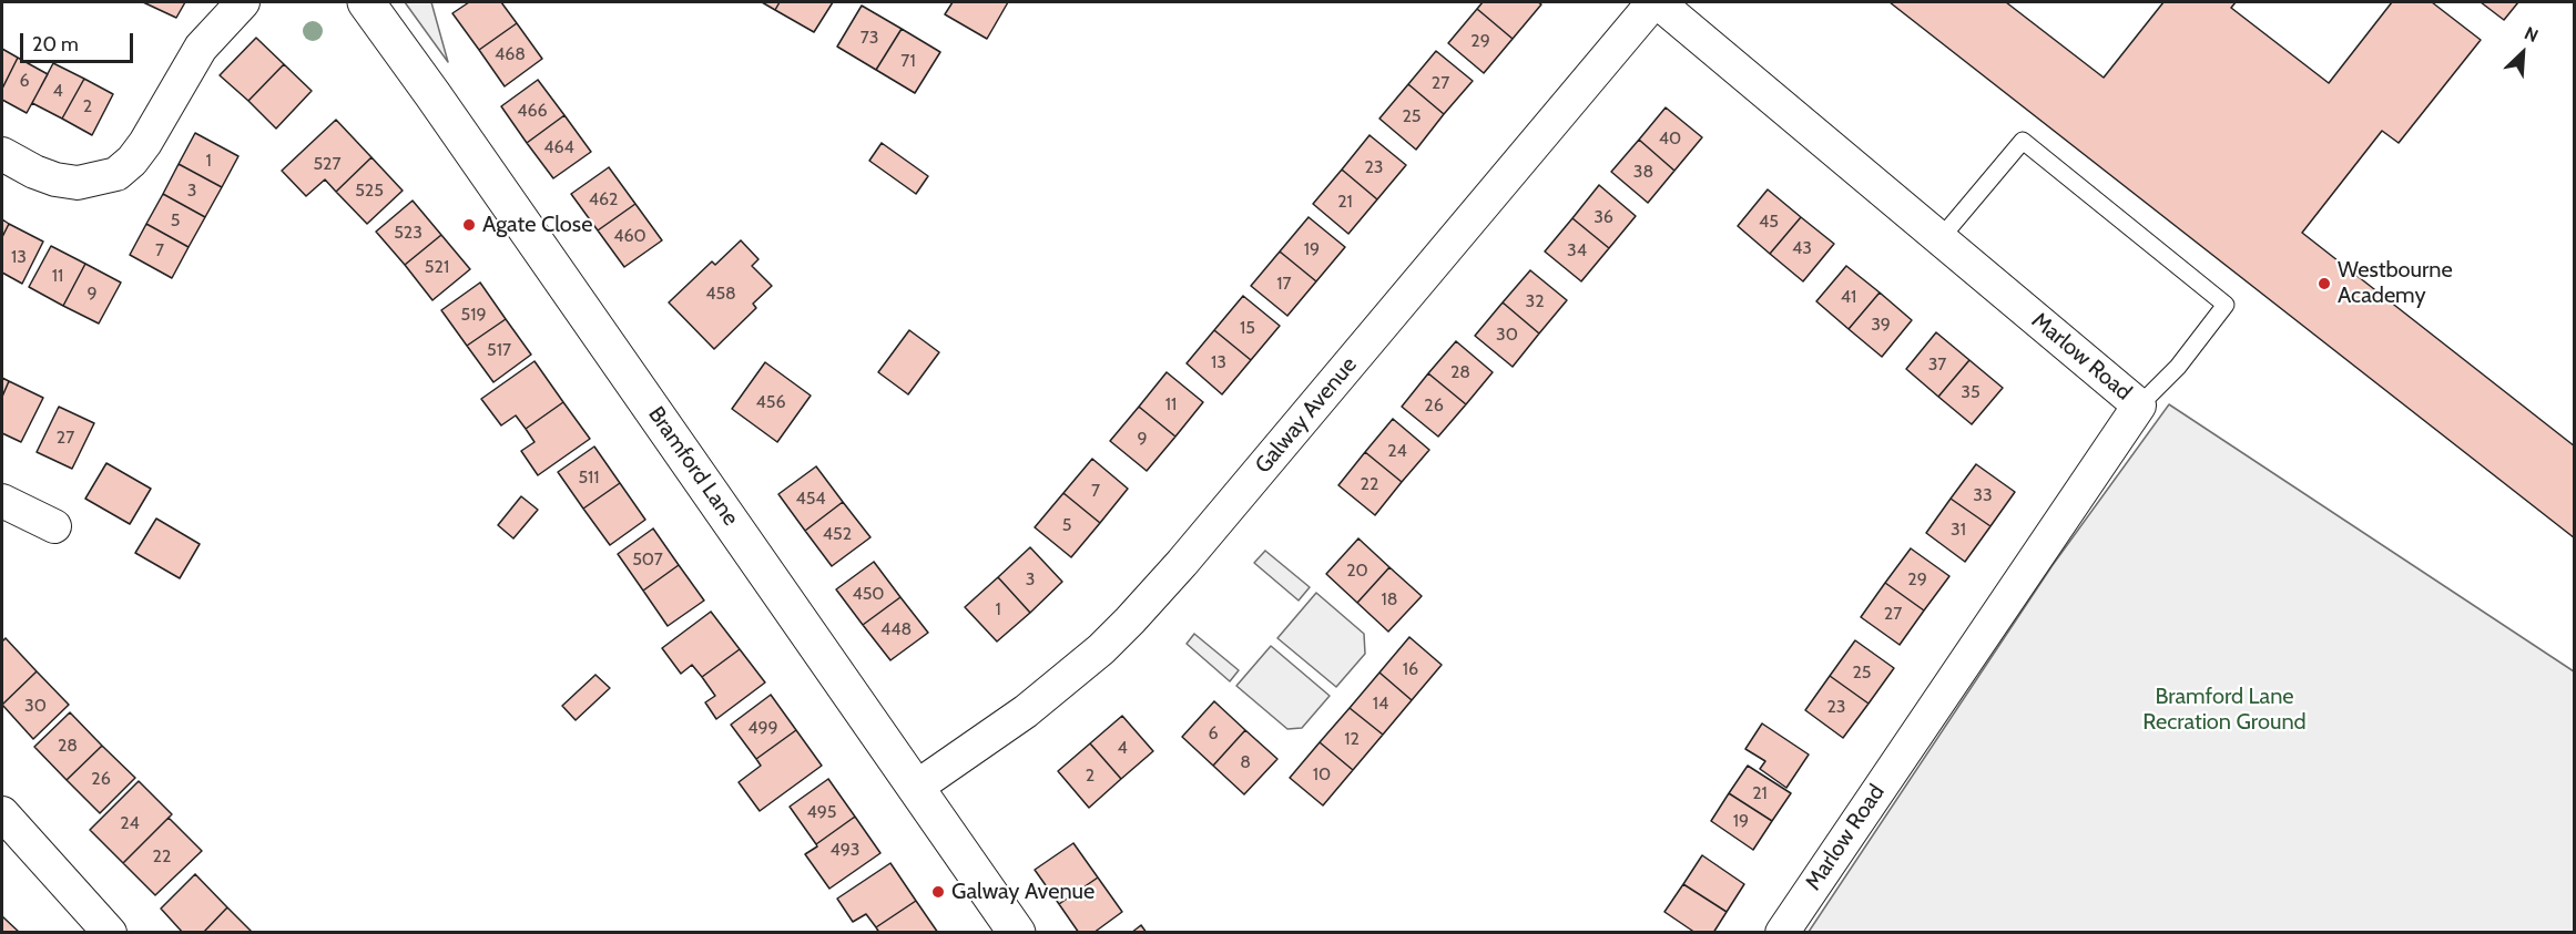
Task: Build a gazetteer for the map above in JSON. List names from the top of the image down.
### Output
{
  "streets": {
    "street": ["Marlow Road", "Galway Avenue", "Bramford Lane"]
  },
  "crossings": [
    ["Marlow Road", "Galway Avenue"],
    ["Galway Avenue", "Bramford Lane"]
  ],
  "parks": ["Bramford Lane Recration Ground"],
  "places": ["Agate Close", "Westbourne Academy", "Galway Avenue"],
  "house_numbers": [
    "73",
    "29",
    "468",
    "71",
    "6",
    "27",
    "4",
    "2",
    "466",
    "25",
    "40",
    "464",
    "1",
    "527",
    "23",
    "38",
    "3",
    "525",
    "462",
    "21",
    "36",
    "5",
    "45",
    "523",
    "460",
    "43",
    "19",
    "7",
    "34",
    "13",
    "521",
    "11",
    "17",
    "9",
    "458",
    "41",
    "32",
    "519",
    "39",
    "15",
    "30",
    "517",
    "13",
    "37",
    "28",
    "35",
    "456",
    "11",
    "26",
    "27",
    "9",
    "24",
    "511",
    "22",
    "7",
    "33",
    "454",
    "5",
    "31",
    "452",
    "507",
    "20",
    "3",
    "29",
    "450",
    "18",
    "1",
    "27",
    "448",
    "16",
    "25",
    "14",
    "30",
    "23",
    "499",
    "6",
    "12",
    "28",
    "4",
    "8",
    "10",
    "2",
    "26",
    "21",
    "495",
    "19",
    "24",
    "493",
    "22"
  ],
  "scale_bar": "20 m",
  "north": "top right"
}
